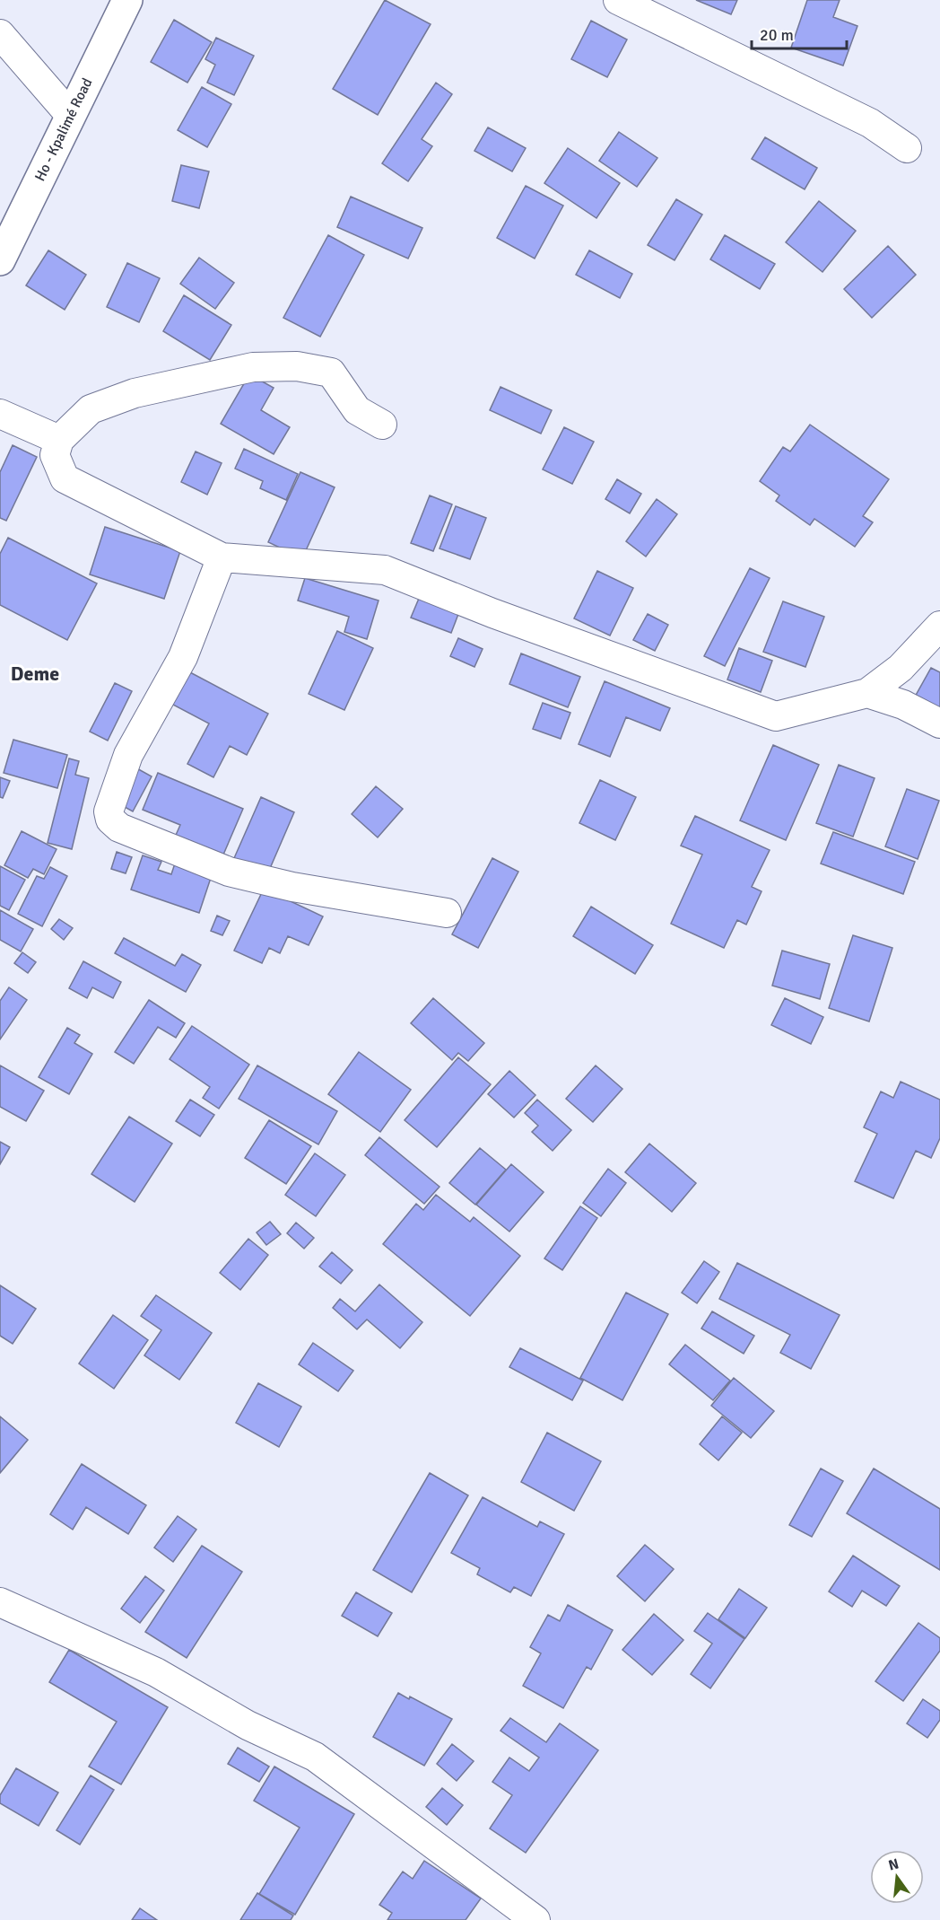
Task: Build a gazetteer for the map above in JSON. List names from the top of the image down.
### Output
{
  "streets": {
    "main road": ["Ho - Kpalimé Road"]
  },
  "districts": ["Deme"],
  "scale_bar": "20 m",
  "north": "top"
}
